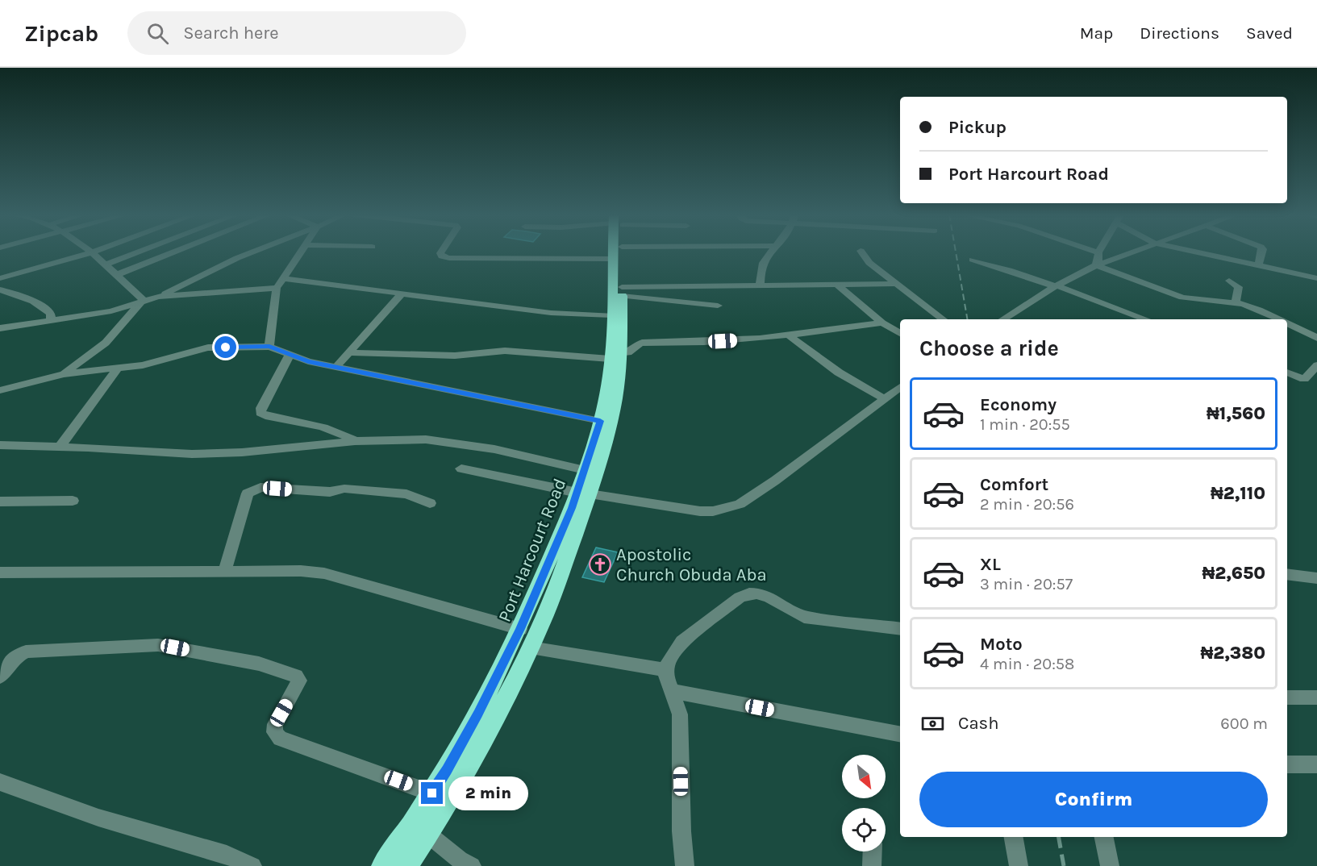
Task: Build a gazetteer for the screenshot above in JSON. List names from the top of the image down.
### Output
{
  "streets": {
    "highway": ["Port Harcourt Road"]
  },
  "places": {
    "church": ["Apostolic Church Obuda Aba"]
  },
  "north": "bottom right",
  "page": {
    "header": "Zipcab",
    "search": "Search here",
    "nav": ["Map", "Directions", "Saved"],
    "banner": ["Pickup", "Port Harcourt Road"],
    "heading": "Choose a ride",
    "list": [
      {
        "name": "Economy",
        "note": "1 min · 20:55",
        "value": "₦1,560"
      },
      {
        "name": "Comfort",
        "note": "2 min · 20:56",
        "value": "₦2,110"
      },
      {
        "name": "XL",
        "note": "3 min · 20:57",
        "value": "₦2,650"
      },
      {
        "name": "Moto",
        "note": "4 min · 20:58",
        "value": "₦2,380"
      }
    ],
    "pay": ["Cash", "600 m"],
    "buttons": "Confirm",
    "bubble": "2 min"
  }
}
